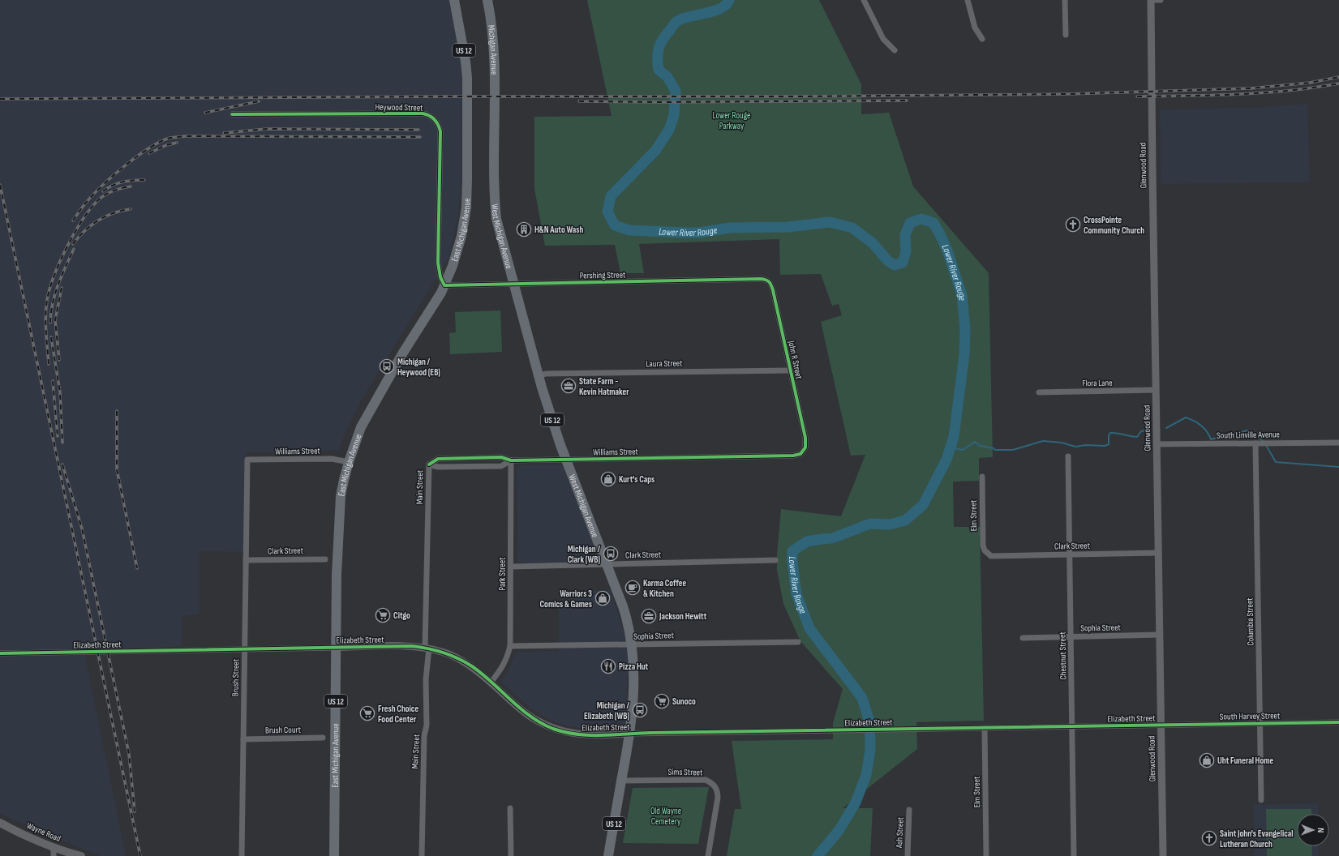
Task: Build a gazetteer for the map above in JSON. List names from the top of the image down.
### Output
{
  "streets": {
    "main road": [
      "US 12",
      "Michigan Avenue",
      "East Michigan Avenue",
      "West Michigan Avenue",
      "Wayne Road"
    ],
    "street": [
      "Heywood Street",
      "Glenwood Road",
      "Pershing Street",
      "John R Street",
      "Laura Street",
      "Flora Lane",
      "South Linville Avenue",
      "Williams Street",
      "Main Street",
      "Elm Street",
      "Clark Street",
      "Park Street",
      "Columbia Street",
      "Sophia Street",
      "Elizabeth Street",
      "Chestnut Street",
      "Brush Street",
      "South Harvey Street",
      "Brush Court",
      "Sims Street",
      "Ash Street"
    ]
  },
  "crossings": [
    ["Michigan Avenue", "West Michigan Avenue"],
    ["Heywood Street", "East Michigan Avenue"],
    ["Heywood Street", "Pershing Street"],
    ["Glenwood Road", "Flora Lane"],
    ["Glenwood Road", "South Linville Avenue"],
    ["Glenwood Road", "Clark Street"],
    ["Glenwood Road", "Sophia Street"],
    ["Glenwood Road", "Elizabeth Street"],
    ["Glenwood Road", "South Harvey Street"],
    ["East Michigan Avenue", "Pershing Street"],
    ["East Michigan Avenue", "Williams Street"],
    ["East Michigan Avenue", "Elizabeth Street"],
    ["West Michigan Avenue", "Pershing Street"],
    ["West Michigan Avenue", "Laura Street"],
    ["West Michigan Avenue", "Williams Street"],
    ["West Michigan Avenue", "Clark Street"],
    ["West Michigan Avenue", "Sophia Street"],
    ["West Michigan Avenue", "Elizabeth Street"],
    ["West Michigan Avenue", "Sims Street"],
    ["Pershing Street", "John R Street"],
    ["John R Street", "Laura Street"],
    ["John R Street", "Williams Street"],
    ["South Linville Avenue", "Columbia Street"],
    ["Williams Street", "Main Street"],
    ["Williams Street", "Park Street"],
    ["Williams Street", "Brush Street"],
    ["Main Street", "Elizabeth Street"],
    ["Elm Street", "Clark Street"],
    ["Elm Street", "Elizabeth Street"],
    ["Clark Street", "Park Street"],
    ["Clark Street", "Chestnut Street"],
    ["Clark Street", "Brush Street"],
    ["Park Street", "Sophia Street"],
    ["Park Street", "Elizabeth Street"],
    ["Columbia Street", "South Harvey Street"],
    ["Sophia Street", "Chestnut Street"],
    ["Elizabeth Street", "Chestnut Street"],
    ["Elizabeth Street", "Brush Street"],
    ["Elizabeth Street", "South Harvey Street"],
    ["Brush Street", "Brush Court"]
  ],
  "water": ["Lower River Rouge"],
  "parks": ["Lower Rouge Parkway", "Old Wayne Cemetery"],
  "places": {
    "church": ["CrossPointe Community Church", "Saint John's Evangelical Lutheran Church"],
    "building": ["H&N Auto Wash"],
    "bus stop": ["Michigan / Heywood (EB)", "Michigan / Clark (WB)", "Michigan / Elizabeth (WB)"],
    "office": ["State Farm - Kevin Hatmaker", "Jackson Hewitt"],
    "shop": ["Kurt's Caps", "Warriors 3 Comics & Games", "Uht Funeral Home"],
    "cafe": ["Karma Coffee & Kitchen"],
    "supermarket": ["Citgo", "Sunoco", "Fresh Choice Food Center"],
    "restaurant": ["Pizza Hut"]
  },
  "north": "right"
}
